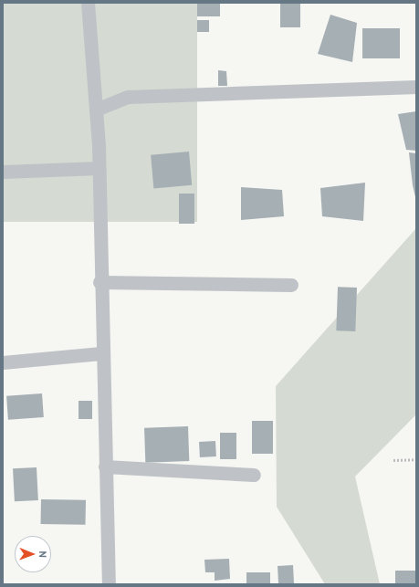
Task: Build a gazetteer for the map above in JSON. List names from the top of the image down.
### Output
{
  "north": "right"
}
